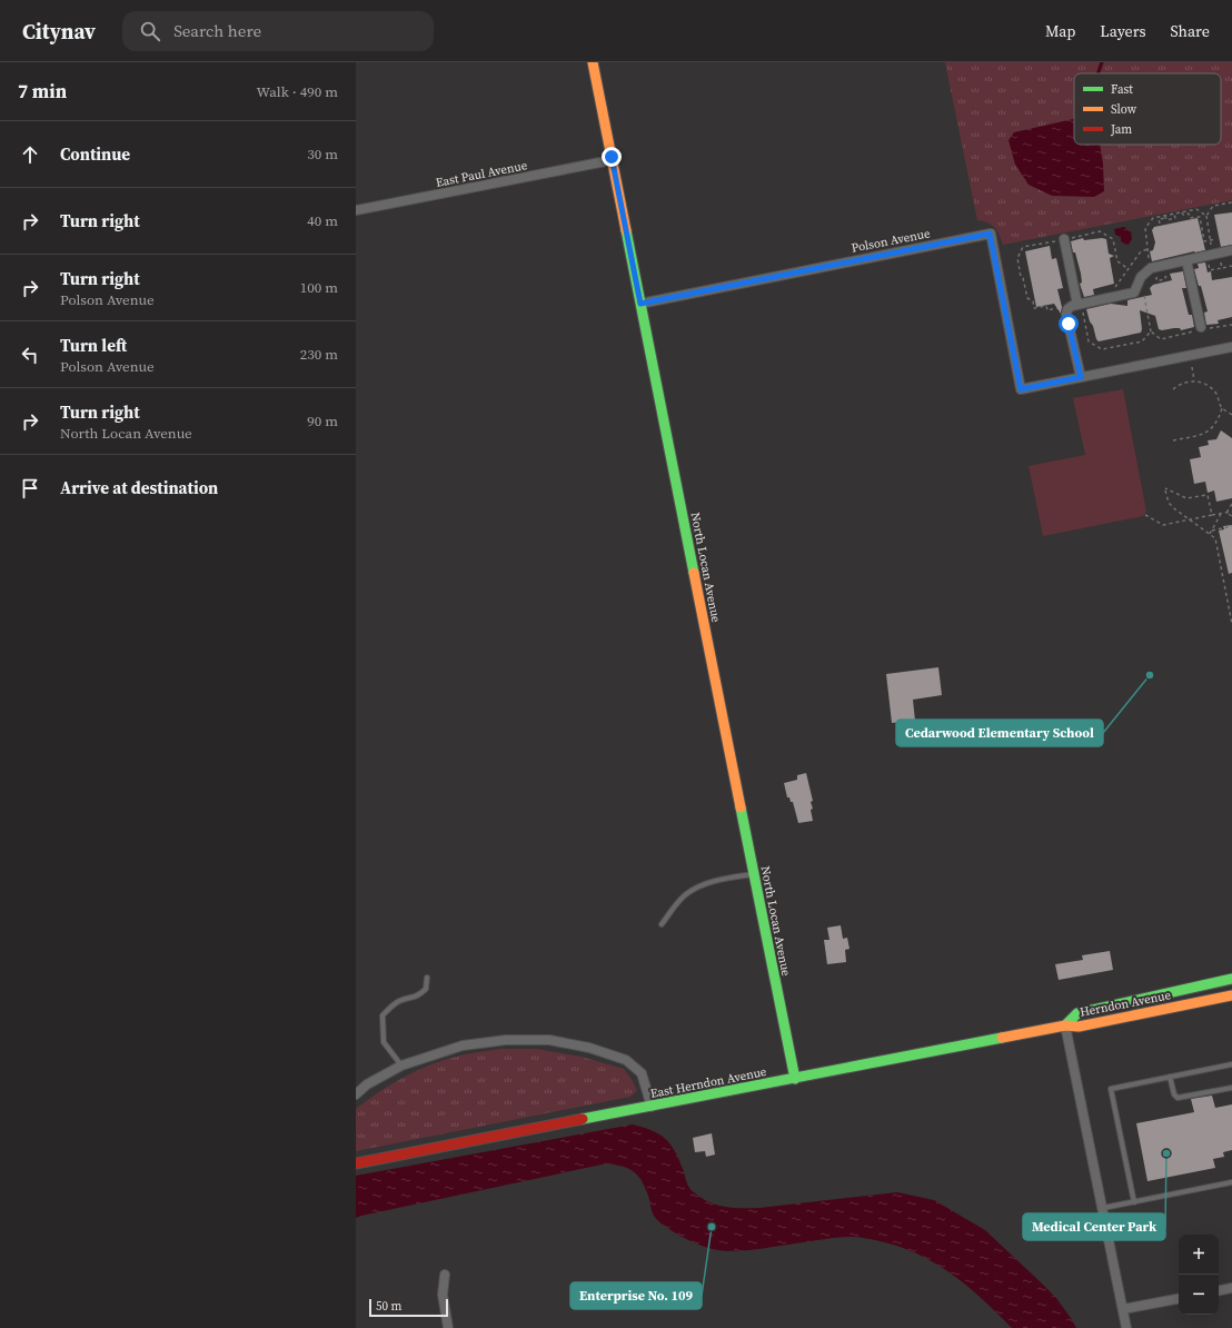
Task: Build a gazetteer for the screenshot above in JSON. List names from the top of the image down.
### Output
{
  "streets": {
    "main road": ["North Locan Avenue", "Herndon Avenue", "East Herndon Avenue"],
    "street": ["East Paul Avenue", "Polson Avenue"]
  },
  "crossings": [
    ["East Paul Avenue", "North Locan Avenue"],
    ["Polson Avenue", "North Locan Avenue"],
    ["North Locan Avenue", "East Herndon Avenue"],
    ["Herndon Avenue", "East Herndon Avenue"]
  ],
  "places": ["Cedarwood Elementary School", "Medical Center Park", "Enterprise No. 109"],
  "legend": ["Fast", "Slow", "Jam"],
  "scale_bar": "50 m",
  "page": {
    "header": "Citynav",
    "search": "Search here",
    "nav": ["Map", "Layers", "Share"],
    "heading": ["7 min", "Walk · 490 m"],
    "list": [
      ["Continue", "30 m"],
      ["Turn right", "40 m"],
      ["Turn right", "Polson Avenue", "100 m"],
      ["Turn left", "Polson Avenue", "230 m"],
      ["Turn right", "North Locan Avenue", "90 m"],
      "Arrive at destination"
    ],
    "map_buttons": ["+", "−"],
    "scale": "50 m"
  }
}
